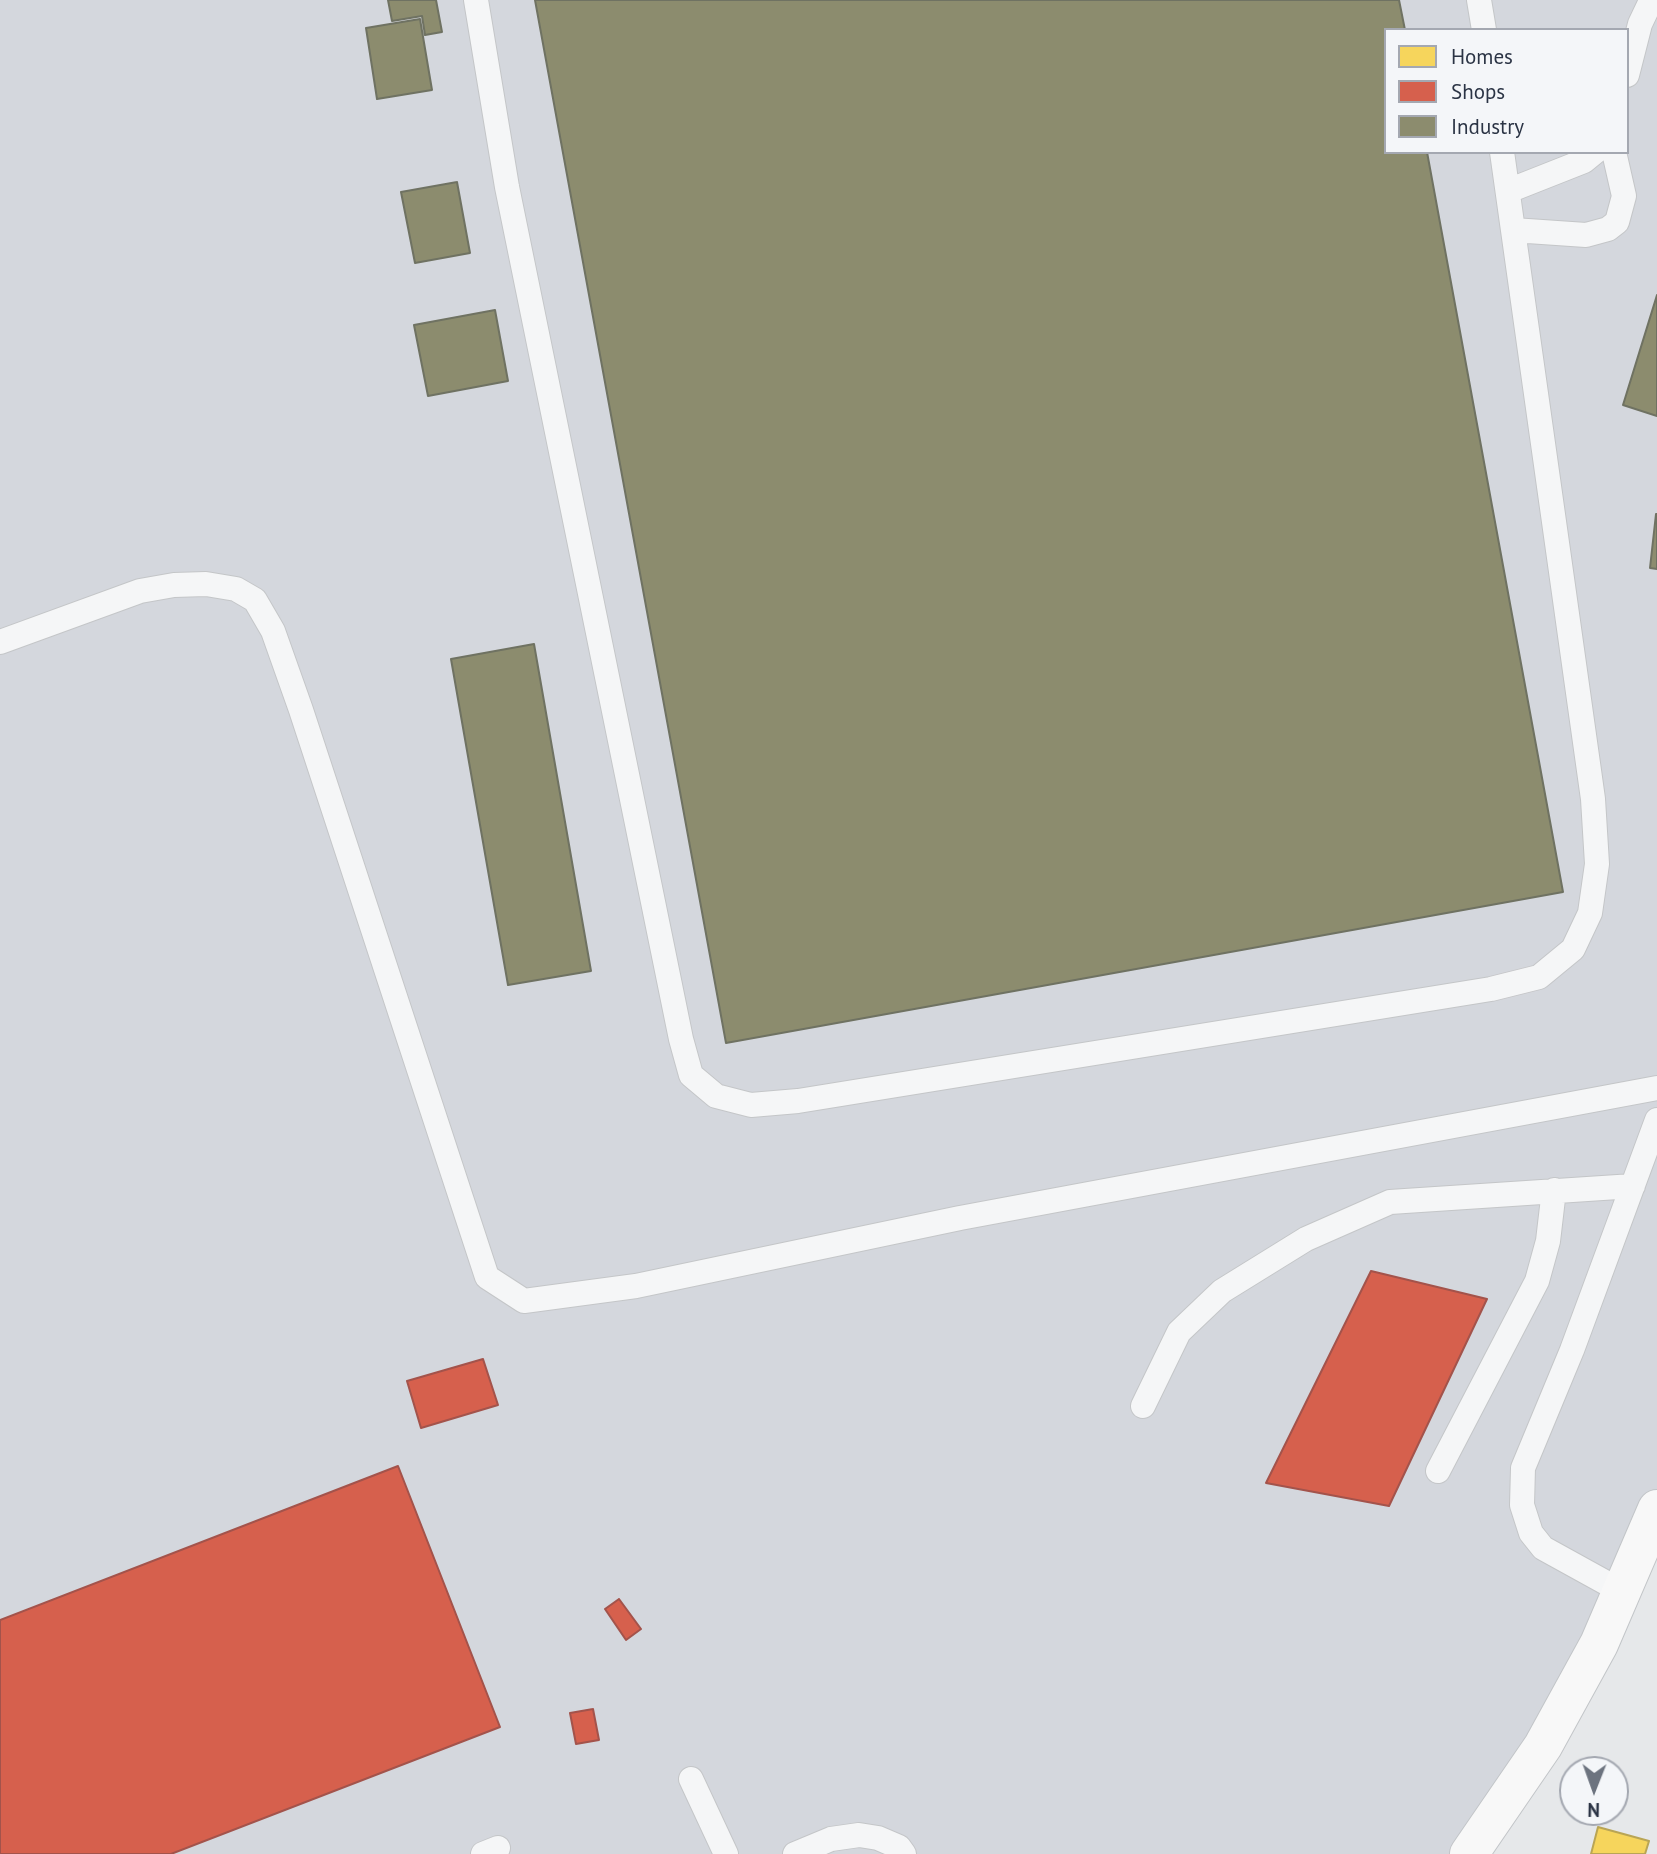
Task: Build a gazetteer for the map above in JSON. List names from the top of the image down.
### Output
{
  "legend": ["Homes", "Shops", "Industry"],
  "north": "bottom"
}
